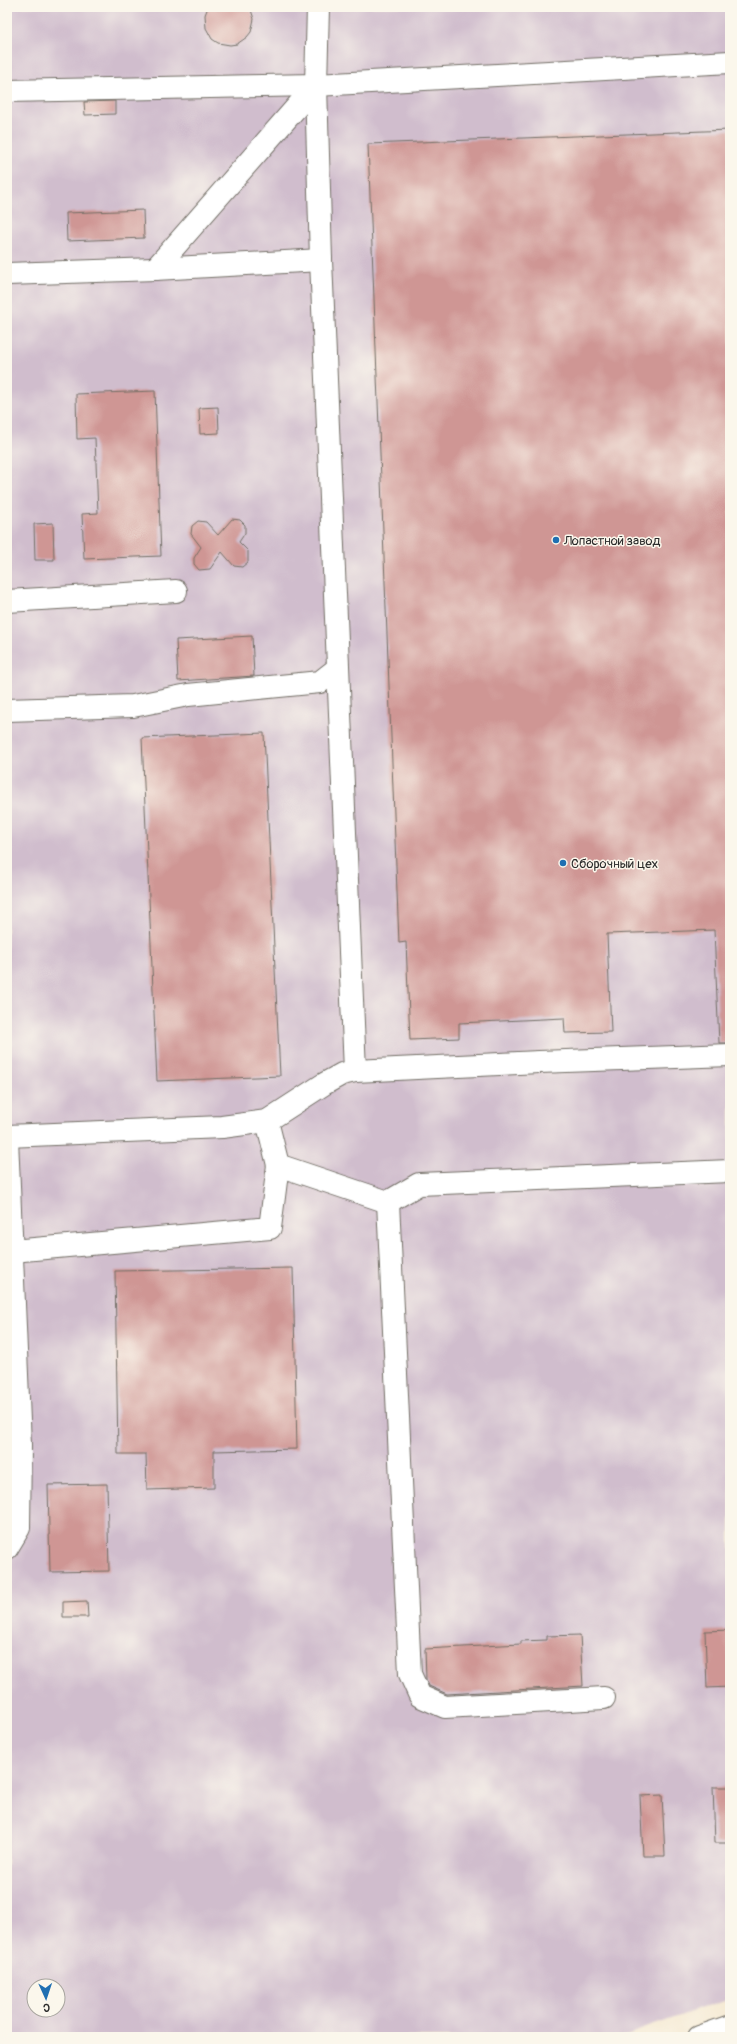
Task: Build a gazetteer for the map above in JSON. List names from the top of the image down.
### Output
{
  "places": ["Лопастной завод", "Сборочный цех"],
  "north": "bottom"
}
